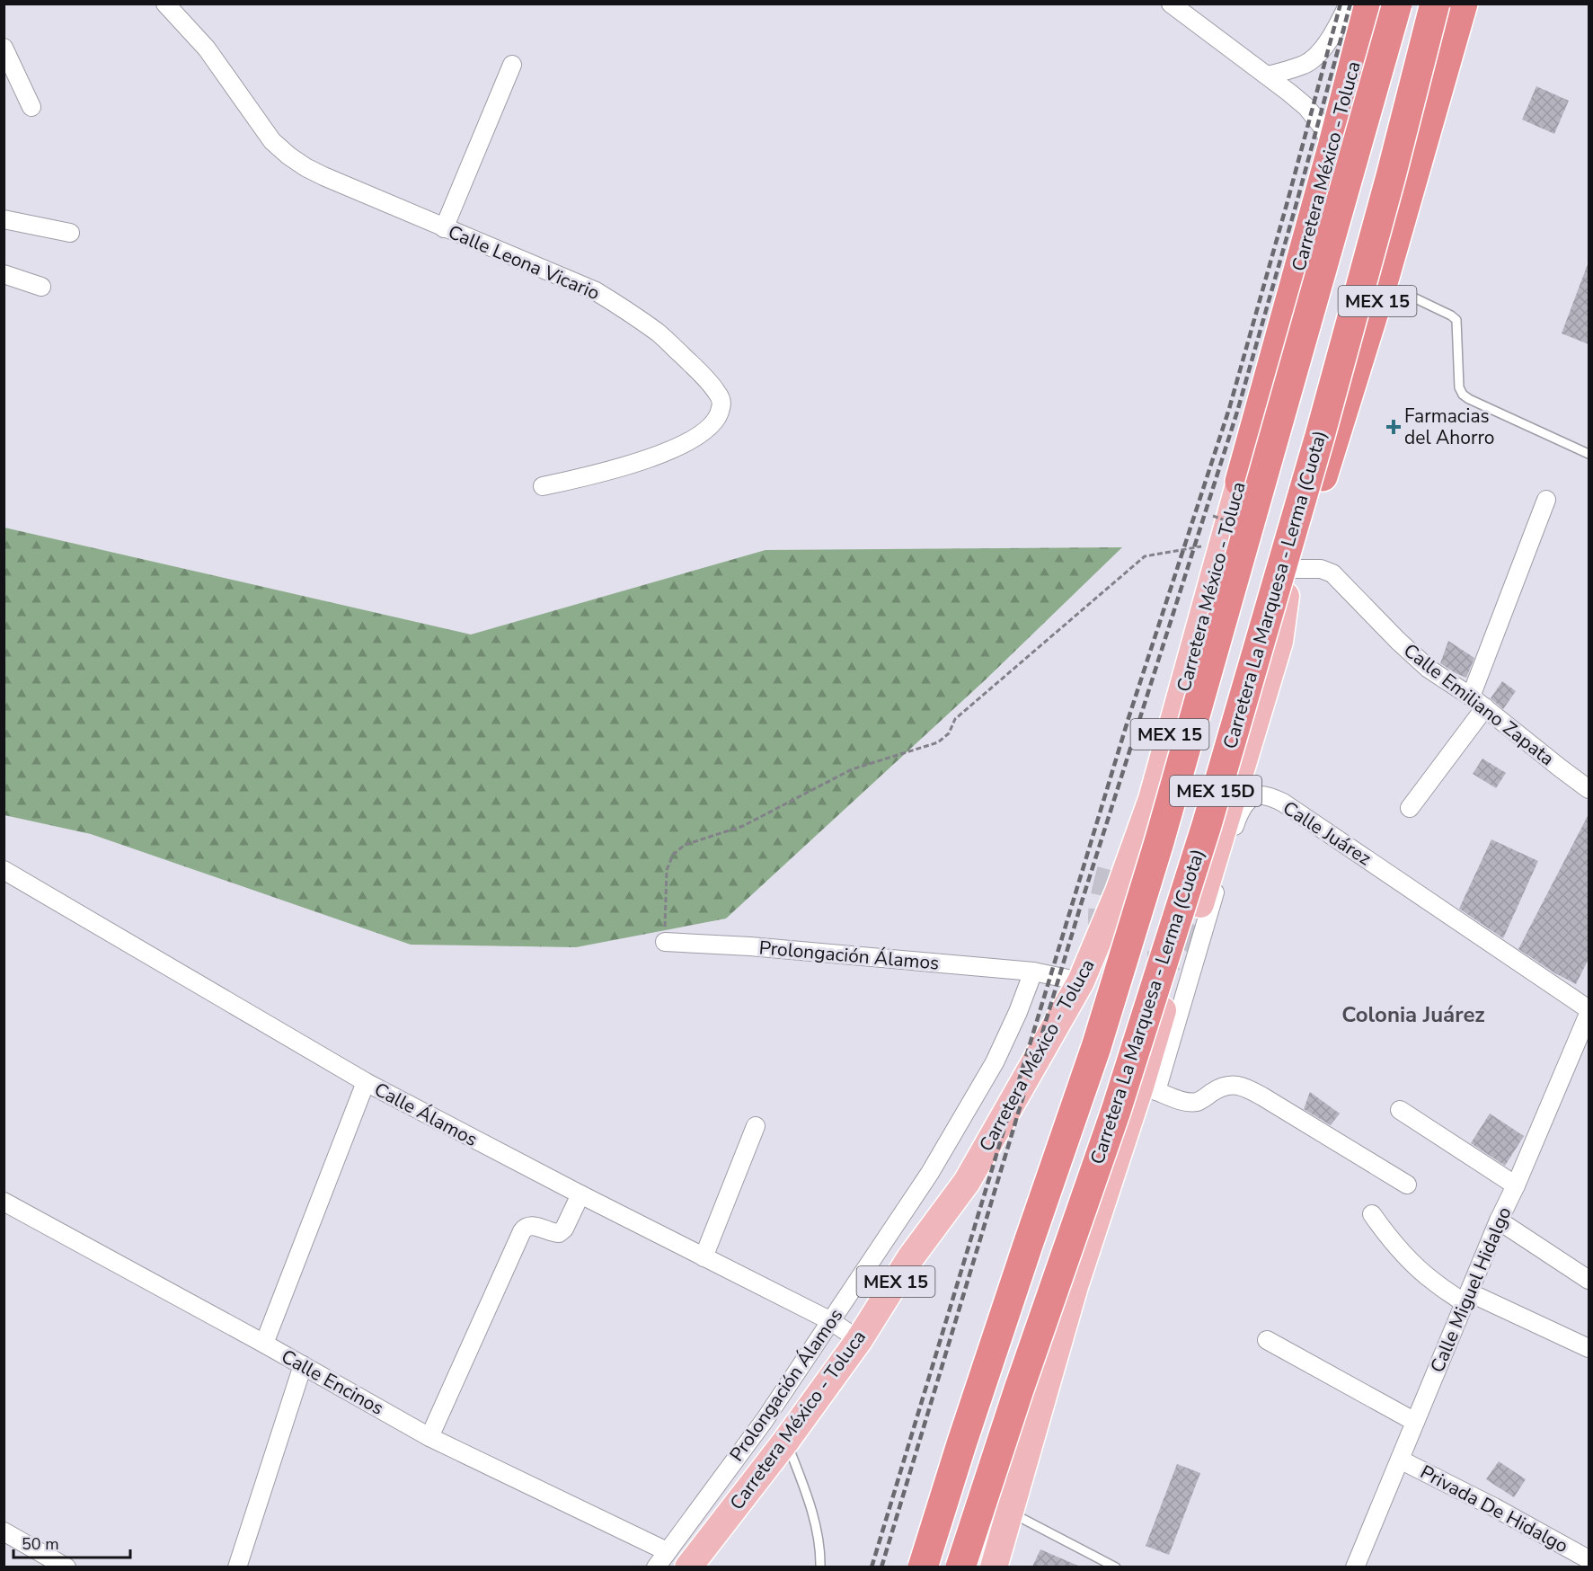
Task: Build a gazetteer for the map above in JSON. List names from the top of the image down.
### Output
{
  "streets": {
    "highway": [
      "Carretera México - Toluca",
      "MEX 15",
      "Carretera La Marquesa - Lerma (Cuota)",
      "MEX 15D"
    ],
    "street": [
      "Calle Leona Vicario",
      "Calle Emiliano Zapata",
      "Calle Juárez",
      "Prolongación Álamos",
      "Calle Álamos",
      "Calle Miguel Hidalgo",
      "Calle Encinos",
      "Privada De Hidalgo"
    ]
  },
  "crossings": [
    ["Carretera México - Toluca", "Prolongación Álamos"],
    ["Carretera México - Toluca", "Calle Álamos"],
    ["MEX 15", "Calle Emiliano Zapata"],
    ["MEX 15", "Calle Juárez"],
    ["Prolongación Álamos", "Calle Álamos"],
    ["Prolongación Álamos", "Calle Encinos"],
    ["Calle Miguel Hidalgo", "Privada De Hidalgo"]
  ],
  "districts": ["Colonia Juárez"],
  "places": {
    "health": ["Farmacias del Ahorro"]
  },
  "scale_bar": "50 m"
}
